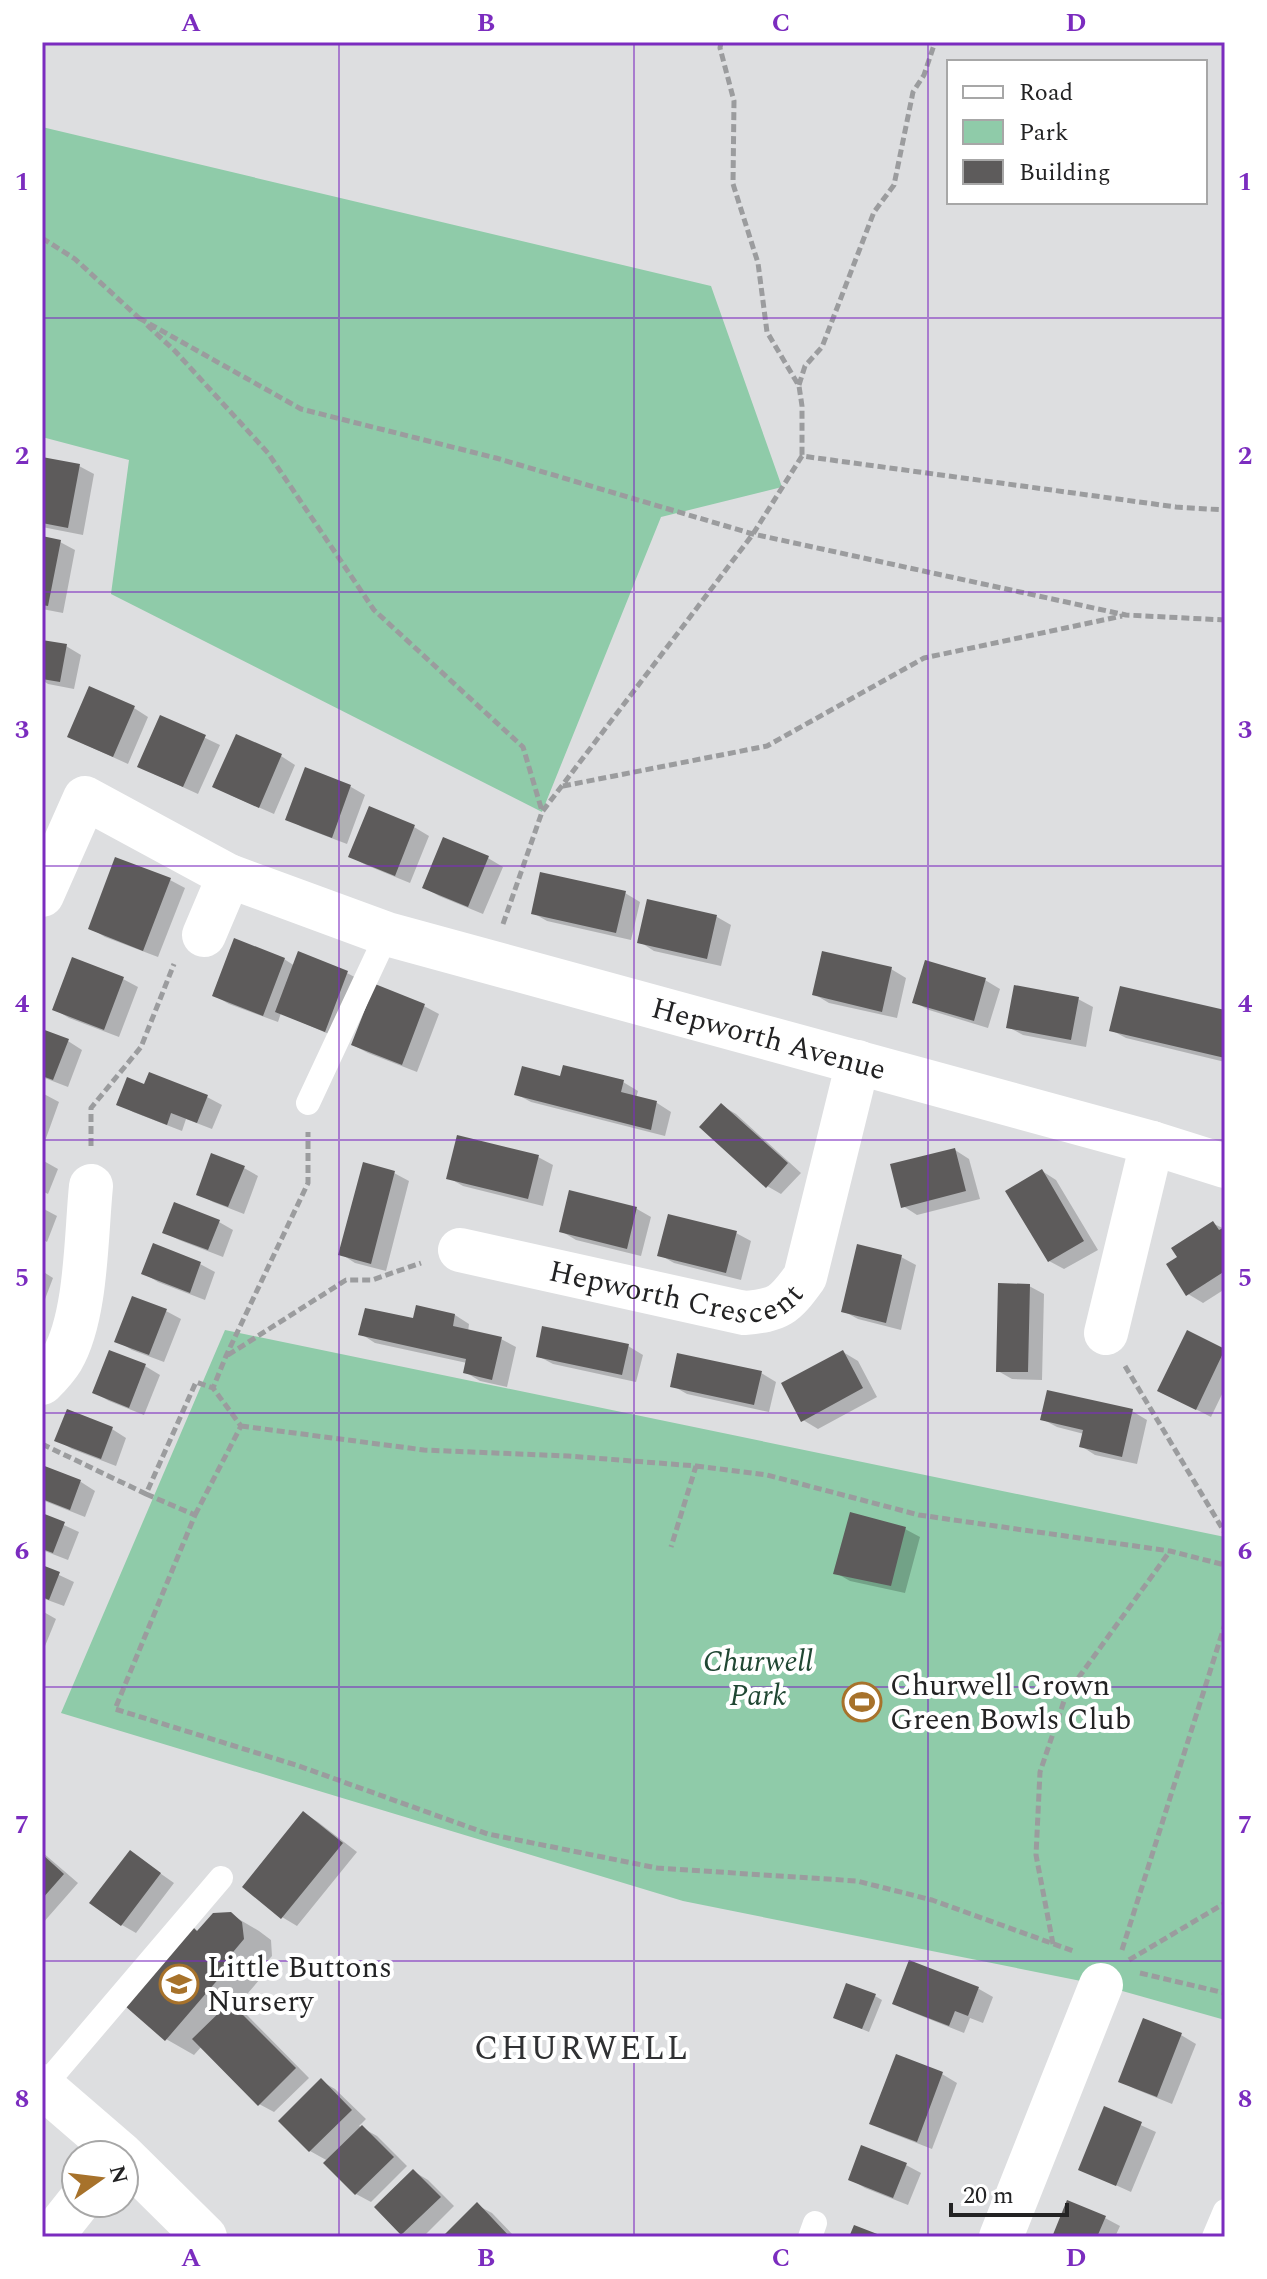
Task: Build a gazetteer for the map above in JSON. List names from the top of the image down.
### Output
{
  "streets": {
    "street": ["Hepworth Avenue", "Hepworth Crescent"]
  },
  "crossings": [
    ["Hepworth Avenue", "Hepworth Crescent"]
  ],
  "districts": ["CHURWELL"],
  "parks": ["Churwell Park"],
  "places": {
    "sports": ["Churwell Crown Green Bowls Club"],
    "school or university": ["Little Buttons Nursery"]
  },
  "legend": ["Road", "Park", "Building"],
  "scale_bar": "20 m",
  "north": "right",
  "grid": {
    "columns": [
      "A",
      "B",
      "C",
      "D"
    ],
    "rows": [
      "1",
      "2",
      "3",
      "4",
      "5",
      "6",
      "7",
      "8"
    ]
  }
}
